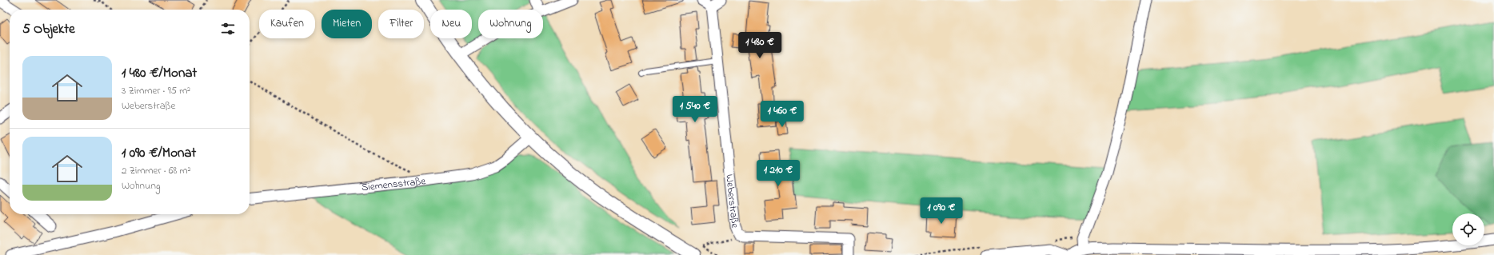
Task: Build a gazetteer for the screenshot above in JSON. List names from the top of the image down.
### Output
{
  "streets": {
    "street": ["Siemensstraße", "Weberstraße"]
  },
  "page": {
    "chip": [
      "Kaufen",
      "Mieten",
      "Filter",
      "Neu",
      "Wohnung"
    ],
    "heading": "5 Objekte",
    "price": [
      "1 480 €",
      "1 540 €",
      "1 460 €",
      "1 210 €",
      "1 090 €"
    ],
    "list": [
      {
        "name": "1 480 €/Monat",
        "note": "3 Zimmer · 95 m² · Weberstraße"
      },
      {
        "name": "1 090 €/Monat",
        "note": "2 Zimmer · 68 m² · Wohnung"
      }
    ]
  }
}
